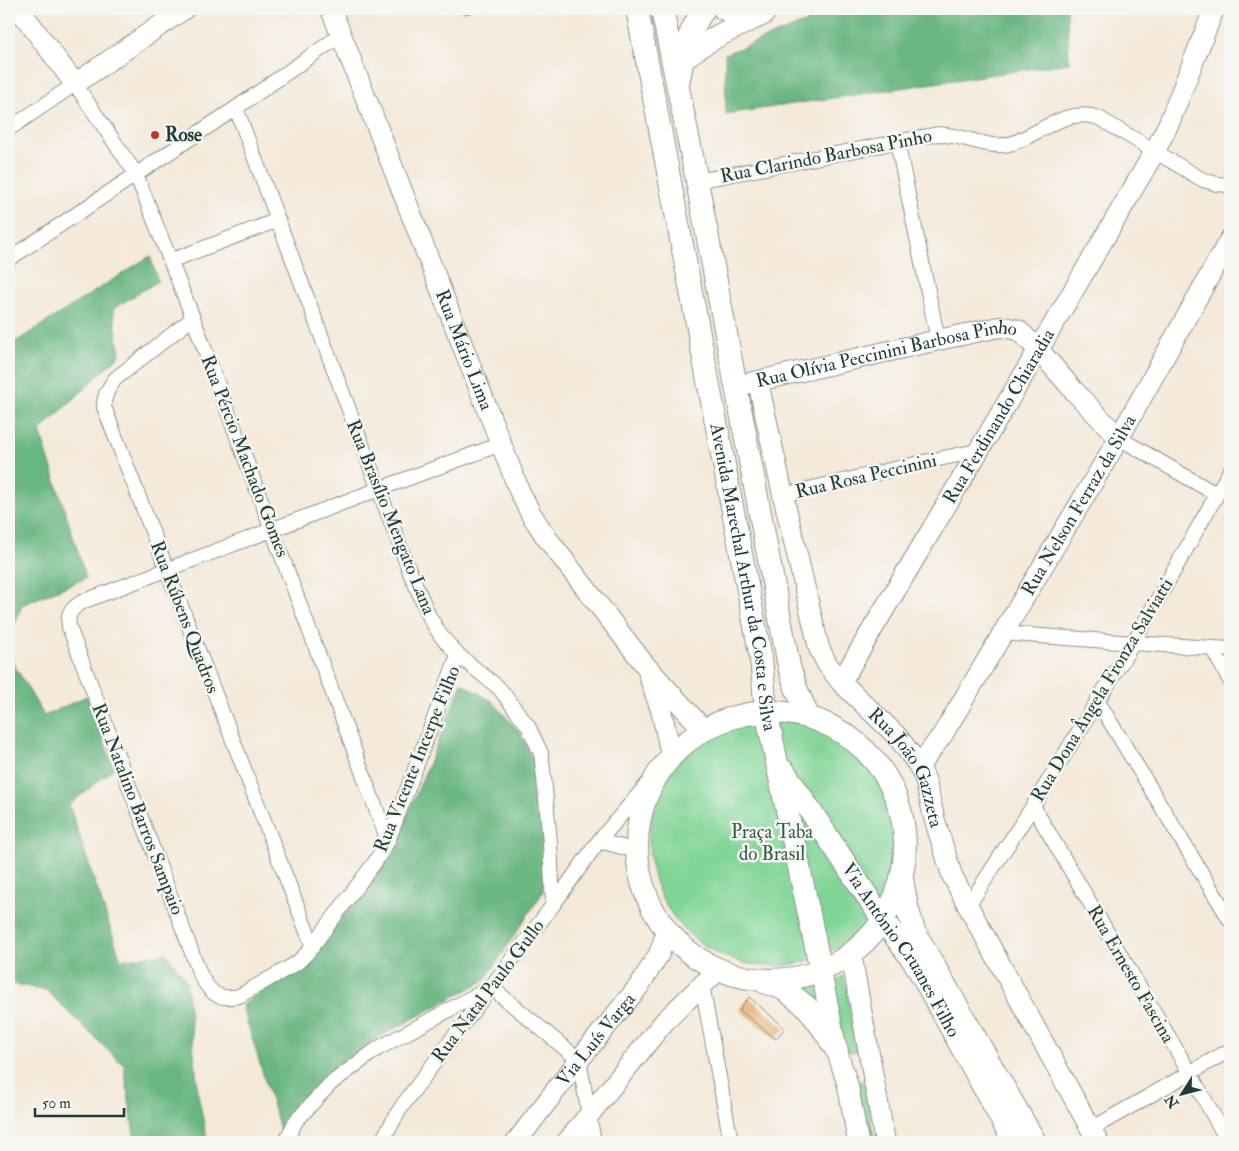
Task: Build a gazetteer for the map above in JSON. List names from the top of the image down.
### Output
{
  "streets": {
    "main road": ["Avenida Marechal Arthur da Costa e Silva", "Via Antônio Cruanes Filho"],
    "street": [
      "Rua Clarindo Barbosa Pinho",
      "Rua Mário Lima",
      "Rua Olívia Peccinini Barbosa Pinho",
      "Rua Ferdinando Chiaradia",
      "Rua Pércio Machado Gomes",
      "Rua Rosa Peccinini",
      "Rua Nelson Ferraz da Silva",
      "Rua Brasílio Mengato Lana",
      "Rua Rúbens Quadros",
      "Rua Dona Ângela Fronza Salviatti",
      "Rua Vicente Incerpe Filho",
      "Rua João Gazzeta",
      "Rua Natalino Barros Sampaio",
      "Rua Ernesto Fascina",
      "Rua Natal Paulo Gullo",
      "Via Luís Varga"
    ]
  },
  "crossings": [
    ["Rua Clarindo Barbosa Pinho", "Rua Ferdinando Chiaradia"],
    ["Rua Clarindo Barbosa Pinho", "Avenida Marechal Arthur da Costa e Silva"],
    ["Rua Olívia Peccinini Barbosa Pinho", "Rua Ferdinando Chiaradia"],
    ["Rua Olívia Peccinini Barbosa Pinho", "Rua Nelson Ferraz da Silva"],
    ["Rua Olívia Peccinini Barbosa Pinho", "Avenida Marechal Arthur da Costa e Silva"],
    ["Rua Olívia Peccinini Barbosa Pinho", "Rua Dona Ângela Fronza Salviatti"],
    ["Rua Olívia Peccinini Barbosa Pinho", "Rua João Gazzeta"],
    ["Rua Ferdinando Chiaradia", "Rua Rosa Peccinini"],
    ["Rua Ferdinando Chiaradia", "Rua João Gazzeta"],
    ["Rua Pércio Machado Gomes", "Rua Rúbens Quadros"],
    ["Rua Pércio Machado Gomes", "Rua Vicente Incerpe Filho"],
    ["Rua Rosa Peccinini", "Rua João Gazzeta"],
    ["Rua Nelson Ferraz da Silva", "Rua João Gazzeta"],
    ["Rua Brasílio Mengato Lana", "Rua Vicente Incerpe Filho"],
    ["Rua Brasílio Mengato Lana", "Rua Natal Paulo Gullo"],
    ["Avenida Marechal Arthur da Costa e Silva", "Via Antônio Cruanes Filho"],
    ["Rua Rúbens Quadros", "Rua Vicente Incerpe Filho"],
    ["Rua Rúbens Quadros", "Rua Natalino Barros Sampaio"],
    ["Rua Dona Ângela Fronza Salviatti", "Rua João Gazzeta"],
    ["Rua Dona Ângela Fronza Salviatti", "Rua Ernesto Fascina"],
    ["Rua Vicente Incerpe Filho", "Rua Natalino Barros Sampaio"]
  ],
  "parks": ["Praça Taba do Brasil"],
  "places": ["Rose"],
  "scale_bar": "50 m",
  "north": "bottom left"
}
